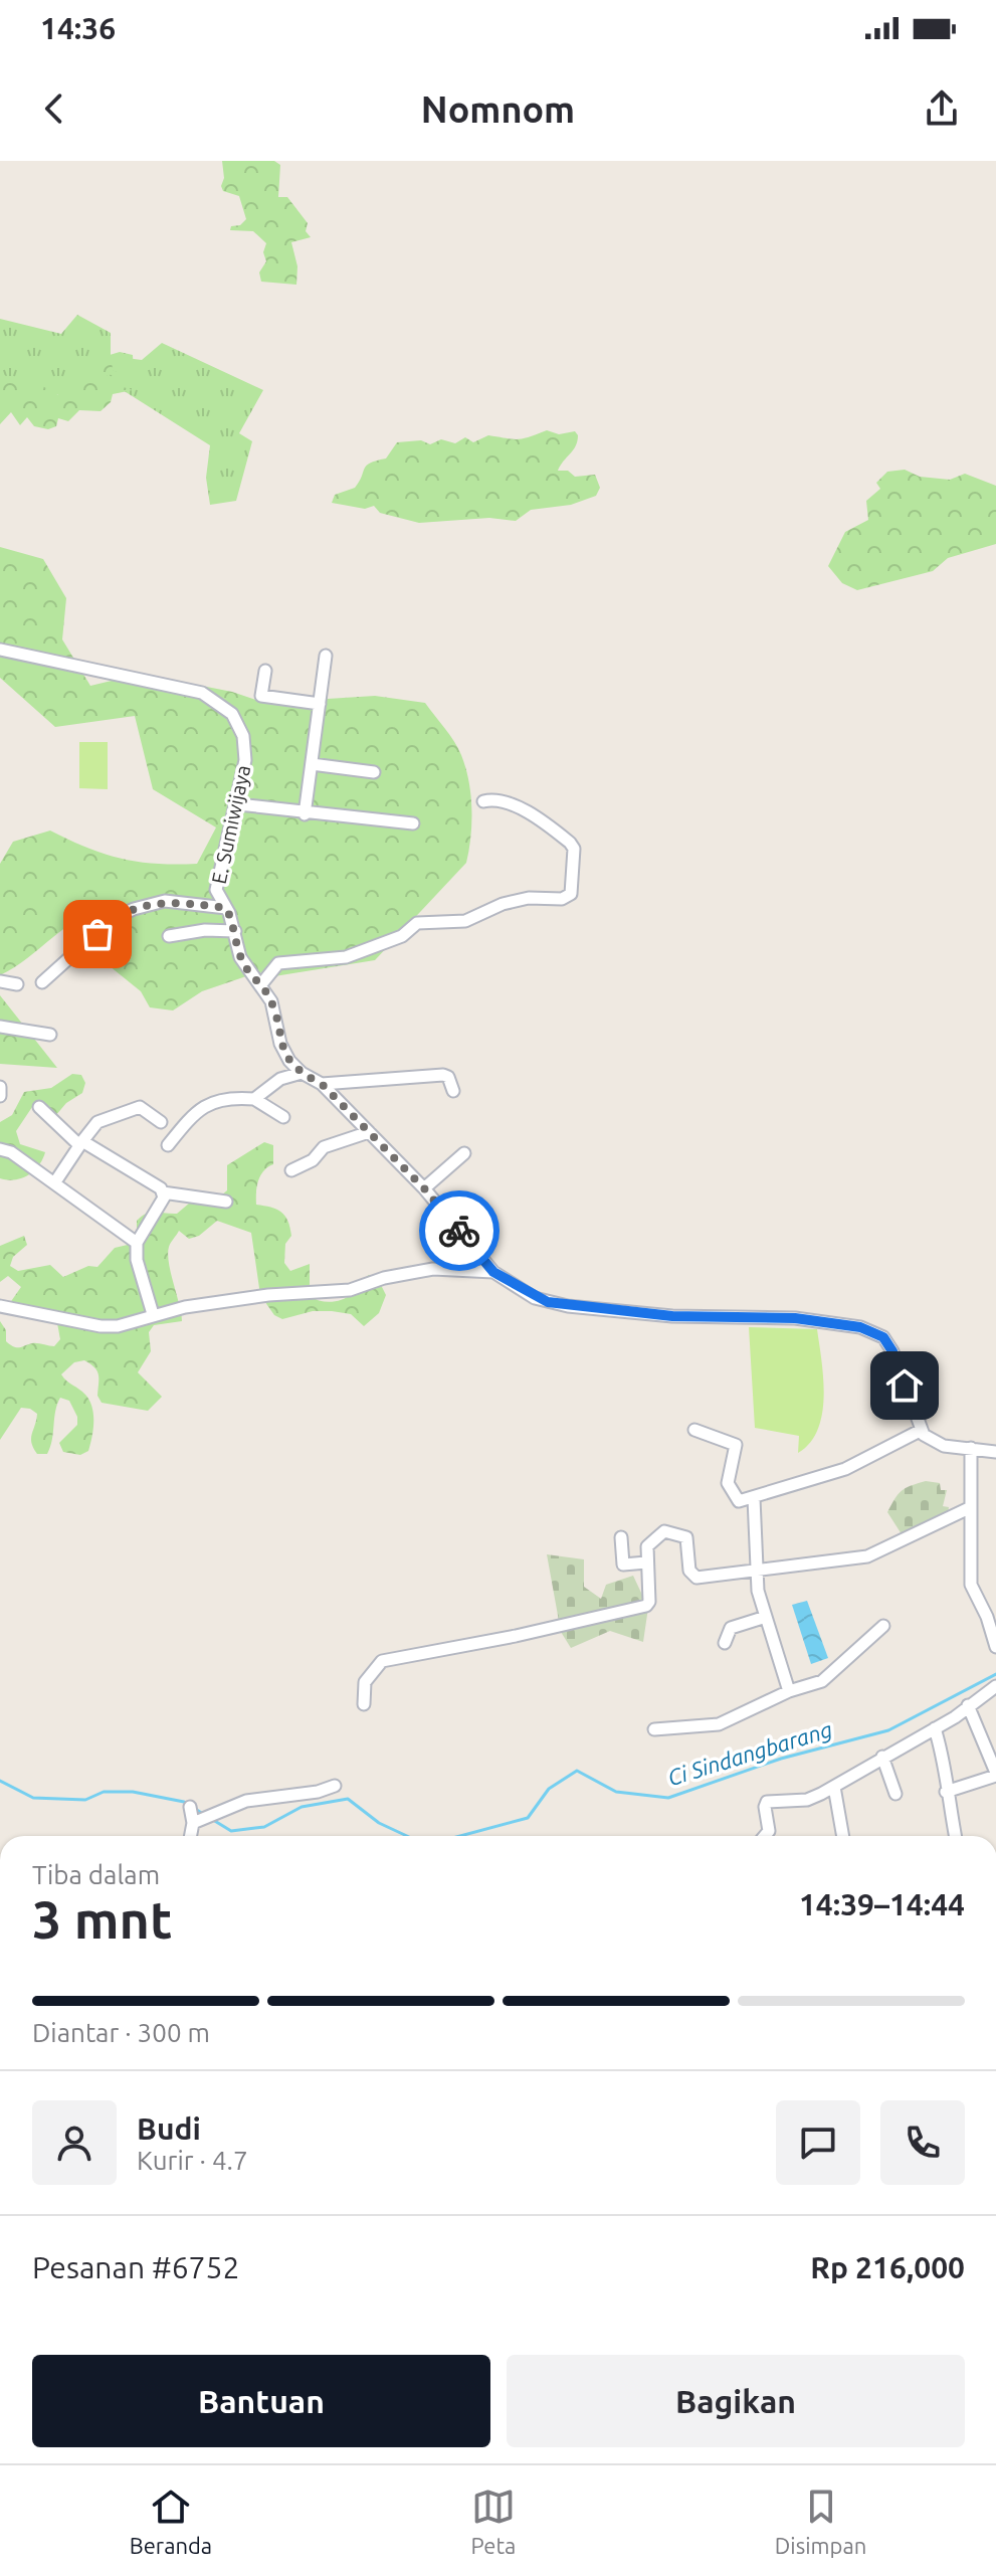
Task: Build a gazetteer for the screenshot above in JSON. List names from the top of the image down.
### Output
{
  "streets": {
    "street": ["E. Sumiwijaya"]
  },
  "water": ["Ci Sindangbarang"],
  "page": {
    "status": "14:36",
    "header": "Nomnom",
    "heading": ["3 mnt", "Tiba dalam", "14:39–14:44"],
    "panel": [
      "Budi",
      "Kurir · 4.7",
      "Pesanan #6752",
      "Rp 216,000"
    ],
    "bar": "Diantar · 300 m",
    "buttons": ["Bantuan", "Bagikan"],
    "tabs": ["Beranda", "Peta", "Disimpan"]
  }
}
